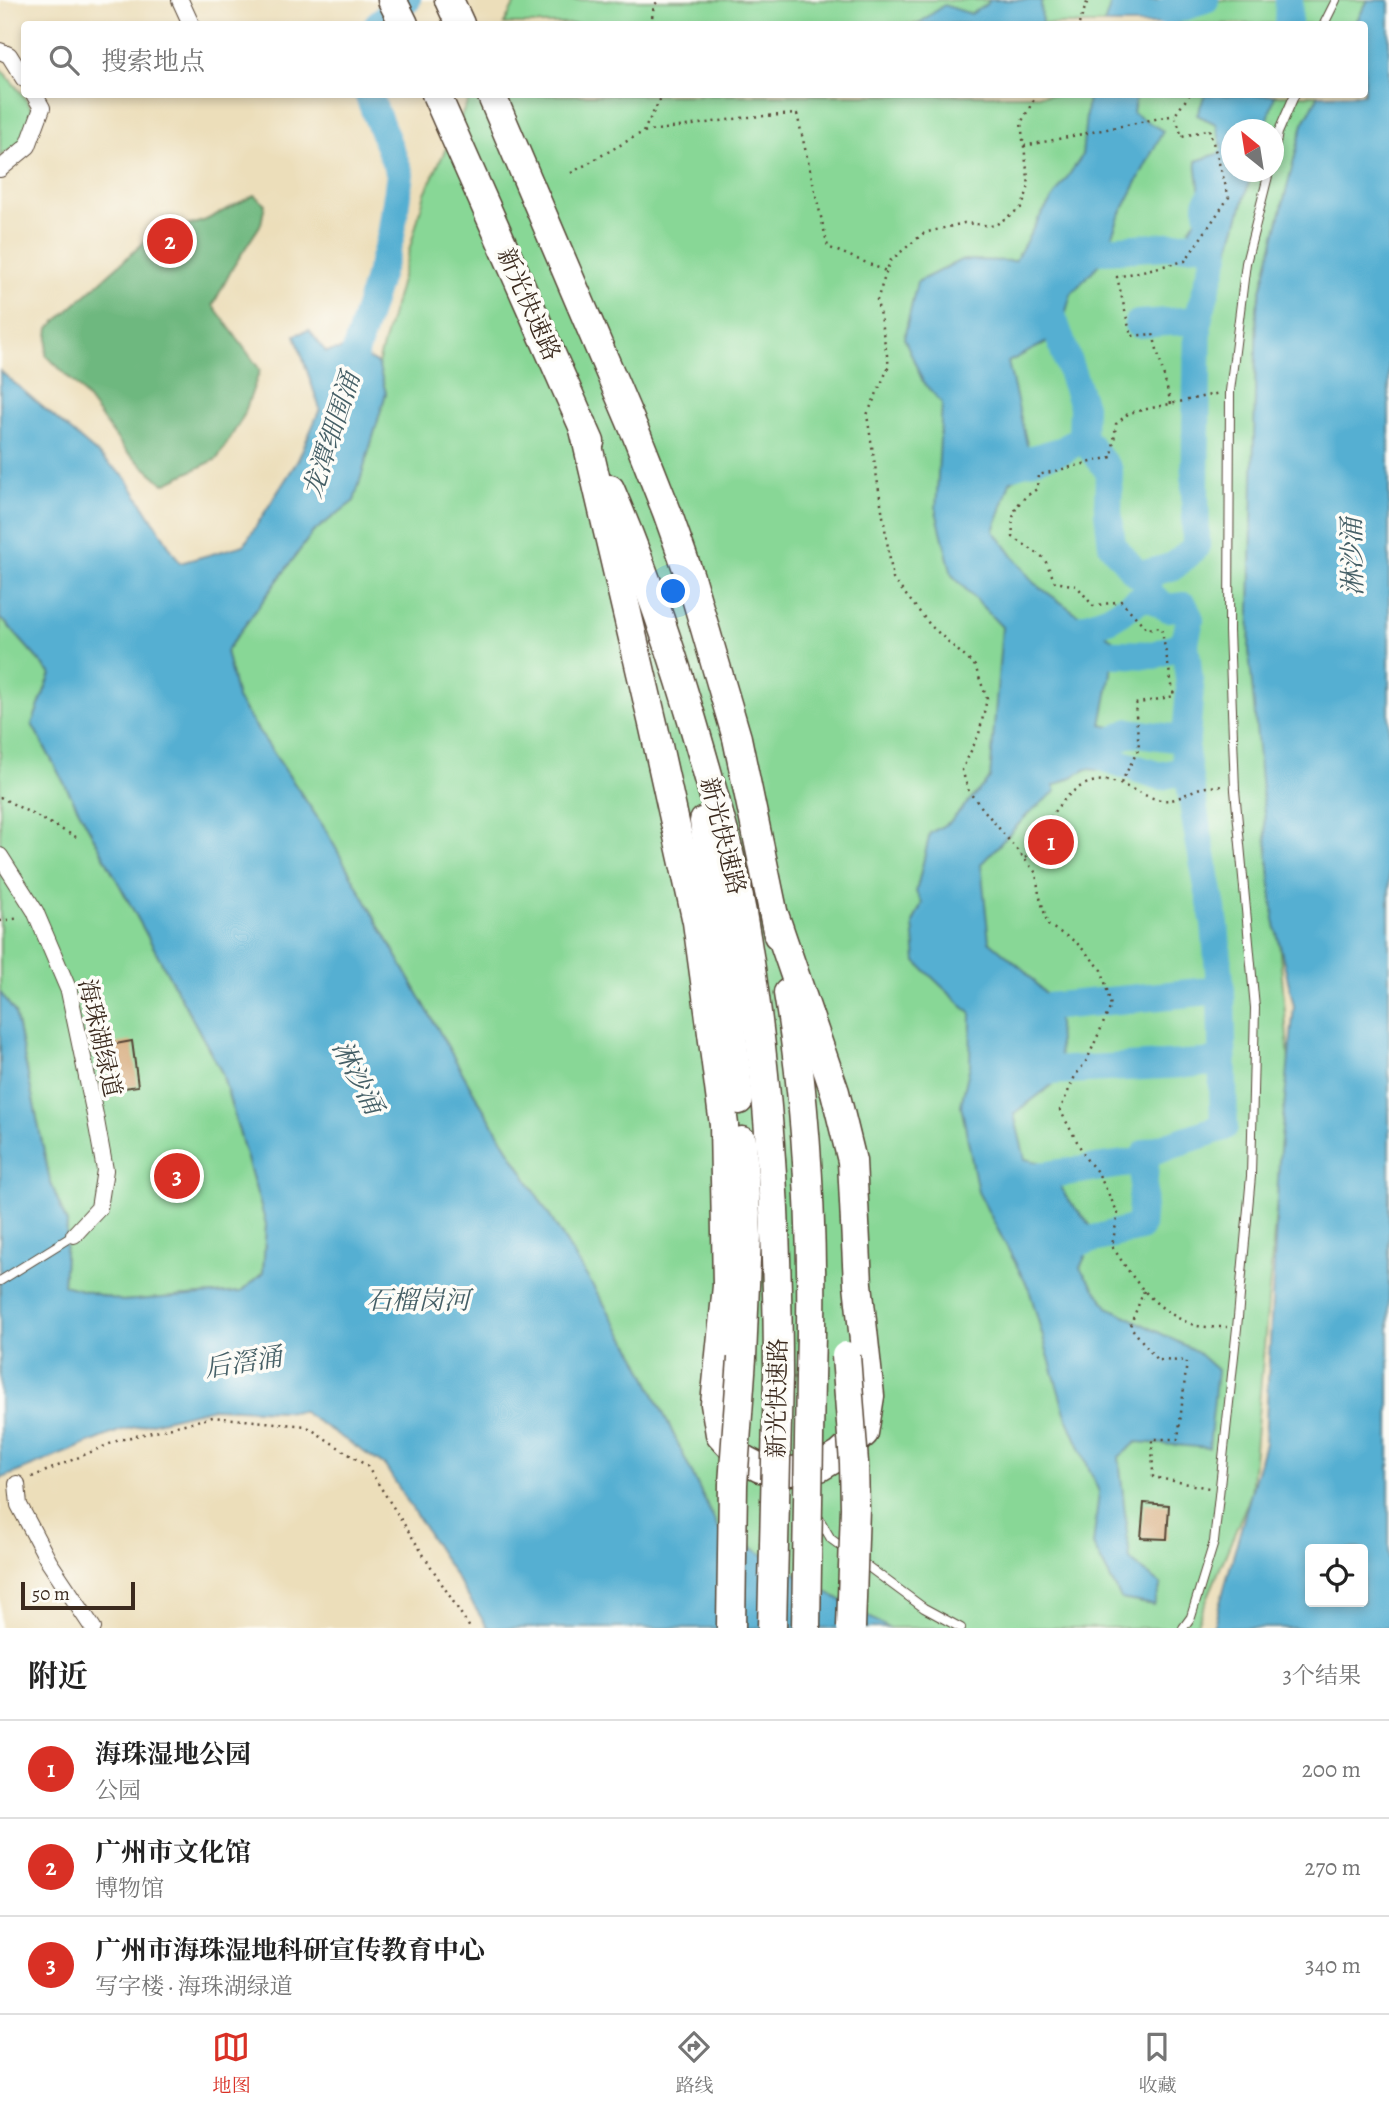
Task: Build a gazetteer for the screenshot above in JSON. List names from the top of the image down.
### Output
{
  "streets": {
    "highway": ["新光快速路"],
    "street": ["海珠湖绿道"]
  },
  "water": [
    "龙潭细围涌",
    "淋沙涌",
    "石榴岗河",
    "后滘涌"
  ],
  "scale_bar": "50 m",
  "north": "top left",
  "page": {
    "search": "搜索地点",
    "pins": ["2", "1", "3"],
    "scale": "50 m",
    "heading": ["附近", "3个结果"],
    "list": [
      {
        "mark": "1",
        "name": "海珠湿地公园",
        "note": "公园",
        "value": "200 m"
      },
      {
        "mark": "2",
        "name": "广州市文化馆",
        "note": "博物馆",
        "value": "270 m"
      },
      {
        "mark": "3",
        "name": "广州市海珠湿地科研宣传教育中心",
        "note": "写字楼 · 海珠湖绿道",
        "value": "340 m"
      }
    ],
    "nav": ["地图", "路线", "收藏"]
  }
}
